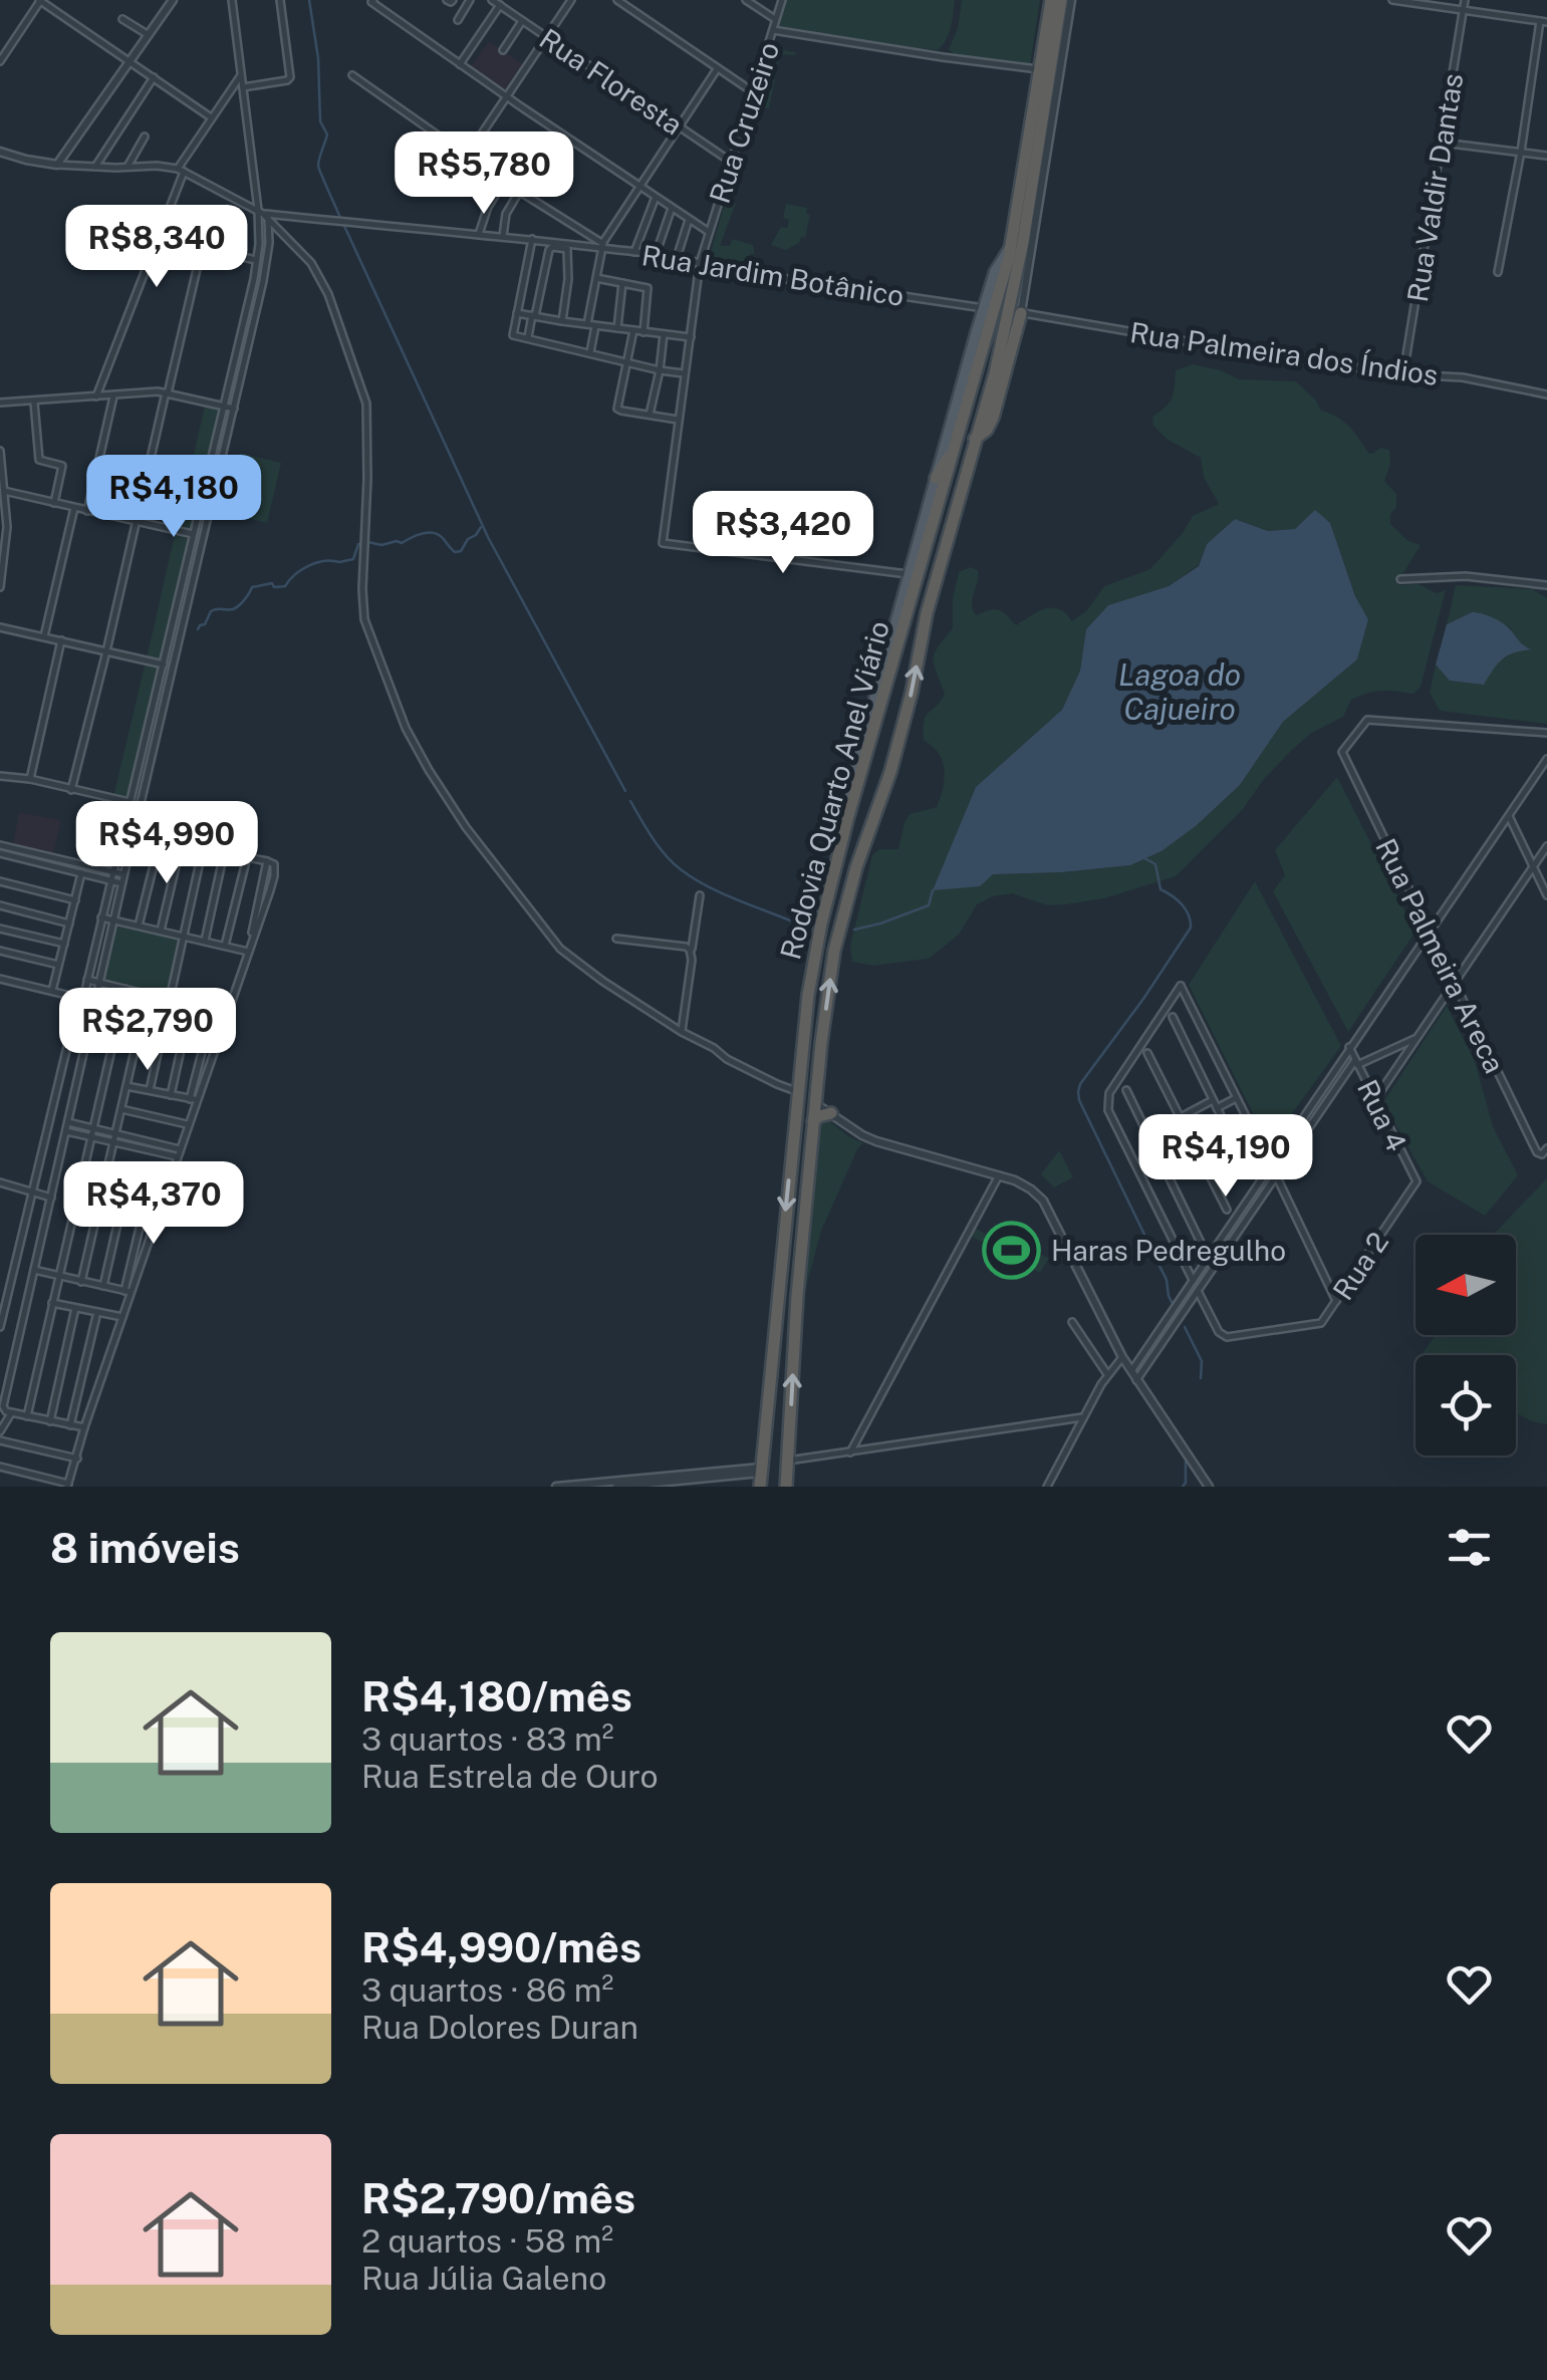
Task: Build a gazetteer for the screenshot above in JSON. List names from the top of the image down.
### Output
{
  "streets": {
    "highway": ["Rodovia Quarto Anel Viário"],
    "street": [
      "Rua Floresta",
      "Rua Cruzeiro",
      "Rua Valdir Dantas",
      "Rua Jardim Botânico",
      "Rua Palmeira dos Índios",
      "Rua Palmeira Areca",
      "Rua 4",
      "Rua 2"
    ]
  },
  "crossings": [
    ["Rua Floresta", "Rua Cruzeiro"],
    ["Rua Cruzeiro", "Rua Jardim Botânico"],
    ["Rua Valdir Dantas", "Rua Palmeira dos Índios"],
    ["Rua Jardim Botânico", "Rodovia Quarto Anel Viário"],
    ["Rua Palmeira dos Índios", "Rodovia Quarto Anel Viário"],
    ["Rua 4", "Rua 2"]
  ],
  "water": ["Lagoa do Cajueiro"],
  "places": {
    "sports": ["Haras Pedregulho"]
  },
  "north": "left",
  "page": {
    "price": [
      "R$5,780",
      "R$8,340",
      "R$4,180",
      "R$3,420",
      "R$4,990",
      "R$2,790",
      "R$4,190",
      "R$4,370"
    ],
    "heading": "8 imóveis",
    "list": [
      {
        "name": "R$4,180/mês",
        "note": "3 quartos · 83 m² · Rua Estrela de Ouro"
      },
      {
        "name": "R$4,990/mês",
        "note": "3 quartos · 86 m² · Rua Dolores Duran"
      },
      {
        "name": "R$2,790/mês",
        "note": "2 quartos · 58 m² · Rua Júlia Galeno"
      }
    ]
  }
}
